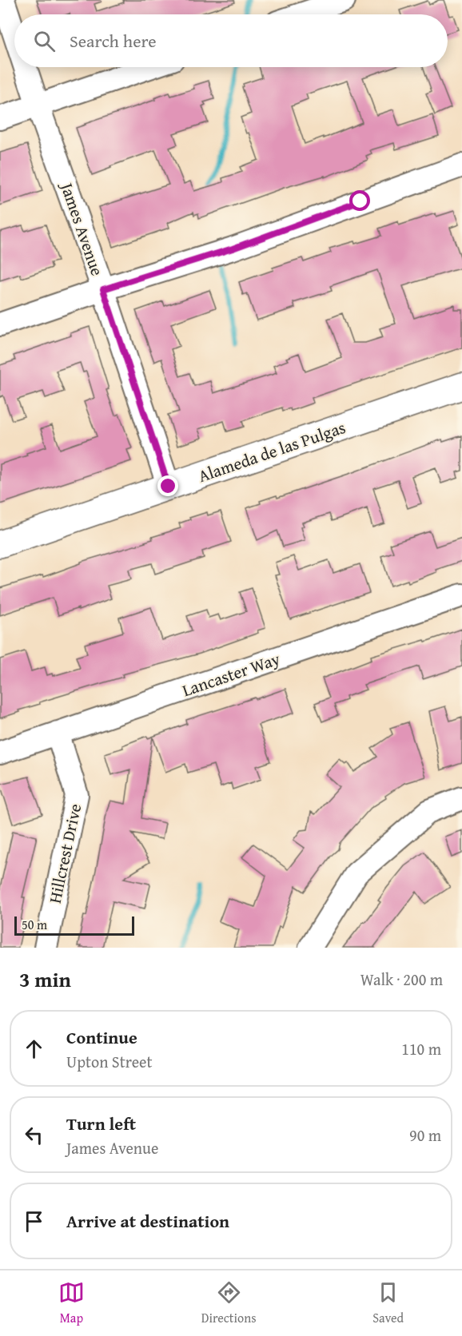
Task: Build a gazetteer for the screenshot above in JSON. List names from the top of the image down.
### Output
{
  "streets": {
    "main road": ["Alameda de las Pulgas"],
    "street": ["James Avenue", "Lancaster Way", "Hillcrest Drive"]
  },
  "crossings": [
    ["James Avenue", "Alameda de las Pulgas"],
    ["Lancaster Way", "Hillcrest Drive"]
  ],
  "scale_bar": "50 m",
  "page": {
    "search": "Search here",
    "scale": "50 m",
    "heading": ["3 min", "Walk · 200 m"],
    "list": [
      ["Continue", "Upton Street", "110 m"],
      ["Turn left", "James Avenue", "90 m"],
      "Arrive at destination"
    ],
    "nav": ["Map", "Directions", "Saved"]
  }
}
